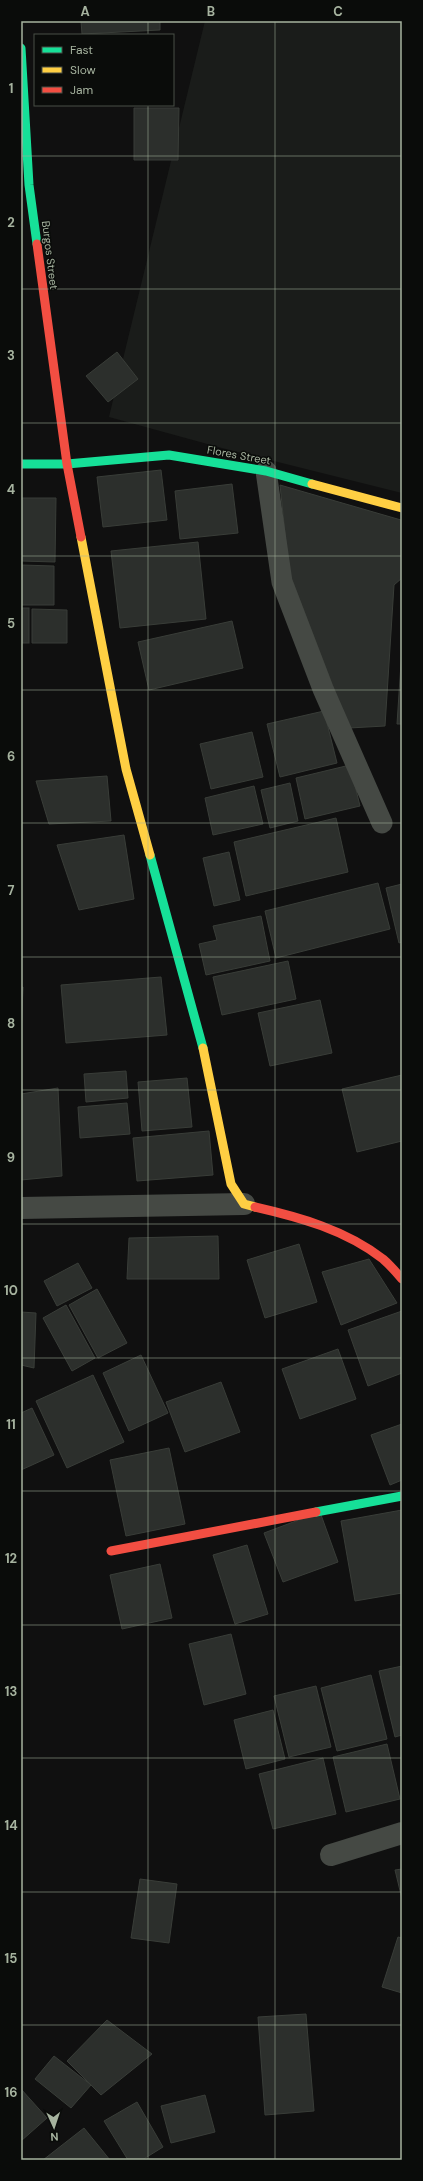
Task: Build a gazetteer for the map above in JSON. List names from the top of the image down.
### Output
{
  "streets": {
    "street": ["Burgos Street", "Flores Street"]
  },
  "crossings": [
    ["Burgos Street", "Flores Street"]
  ],
  "legend": ["Fast", "Slow", "Jam"],
  "north": "bottom",
  "grid": {
    "columns": ["A", "B", "C"],
    "rows": [
      "1",
      "2",
      "3",
      "4",
      "5",
      "6",
      "7",
      "8",
      "9",
      "10",
      "11",
      "12",
      "13",
      "14",
      "15",
      "16"
    ]
  }
}
